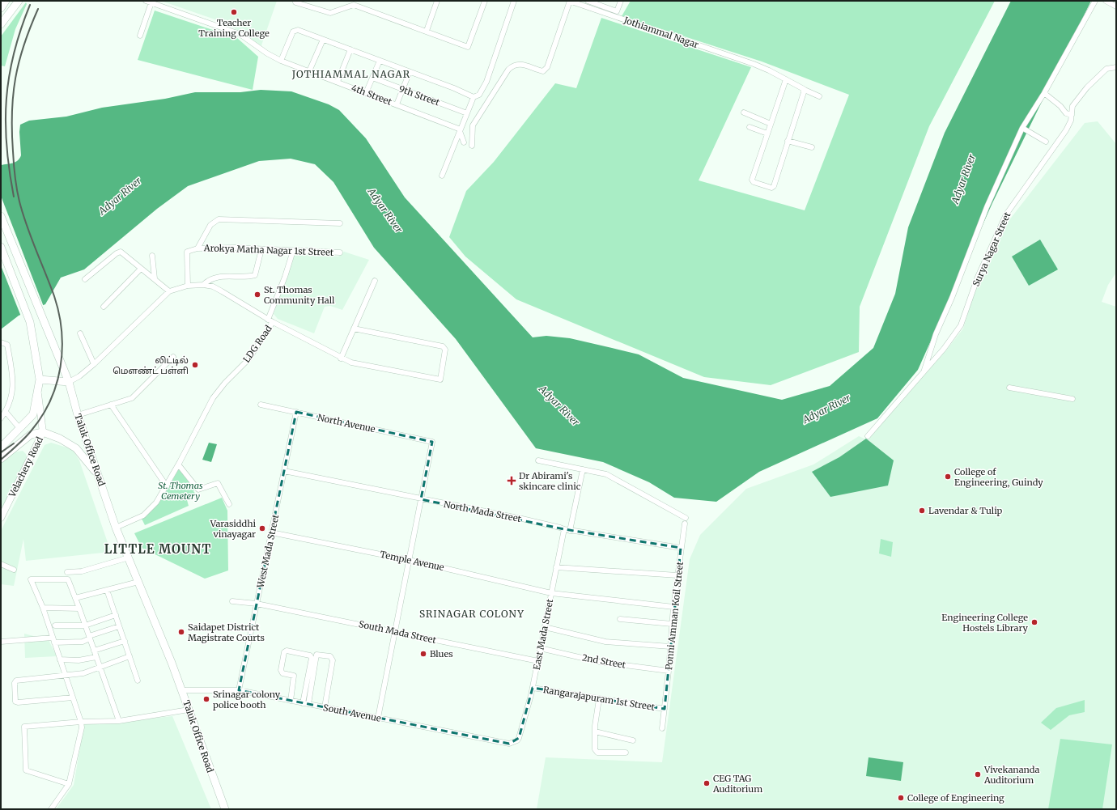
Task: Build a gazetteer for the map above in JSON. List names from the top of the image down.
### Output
{
  "streets": {
    "main road": ["Taluk Office Road", "Velachery Road"],
    "street": [
      "Jothiammal Nagar",
      "4th Street",
      "9th Street",
      "Surya Nagar Street",
      "Arokya Matha Nagar 1st Street",
      "LDG Road",
      "North Avenue",
      "North Mada Street",
      "West Mada Street",
      "Temple Avenue",
      "Ponni Amman Koil Street",
      "South Mada Street",
      "East Mada Street",
      "2nd Street",
      "Rangarajapuram 1st Street",
      "South Avenue"
    ]
  },
  "crossings": [
    ["LDG Road", "Taluk Office Road"],
    ["North Avenue", "North Mada Street"],
    ["North Avenue", "West Mada Street"],
    ["Taluk Office Road", "South Avenue"],
    ["North Mada Street", "West Mada Street"],
    ["North Mada Street", "Ponni Amman Koil Street"],
    ["North Mada Street", "East Mada Street"],
    ["West Mada Street", "Temple Avenue"],
    ["West Mada Street", "South Mada Street"],
    ["West Mada Street", "South Avenue"],
    ["Temple Avenue", "Ponni Amman Koil Street"],
    ["Temple Avenue", "East Mada Street"],
    ["Ponni Amman Koil Street", "2nd Street"],
    ["Ponni Amman Koil Street", "Rangarajapuram 1st Street"],
    ["South Mada Street", "East Mada Street"],
    ["East Mada Street", "2nd Street"],
    ["East Mada Street", "Rangarajapuram 1st Street"],
    ["East Mada Street", "South Avenue"]
  ],
  "districts": ["JOTHIAMMAL NAGAR", "LITTLE MOUNT", "SRINAGAR COLONY"],
  "water": ["Adyar River"],
  "parks": ["St. Thomas Cemetery"],
  "places": {
    "other": [
      "Teacher Training College",
      "St. Thomas Community Hall",
      "லிட்டில் மௌண்ட் பள்ளி",
      "College of Engineering, Guindy",
      "Lavendar & Tulip",
      "Varasiddhi vinayagar",
      "Engineering College Hostels Library",
      "Saidapet District Magistrate Courts",
      "Blues",
      "Srinagar colony police booth",
      "Vivekananda Auditorium",
      "CEG TAG Auditorium",
      "College of Engineering"
    ],
    "health": ["Dr Abirami's skincare clinic"]
  }
}
